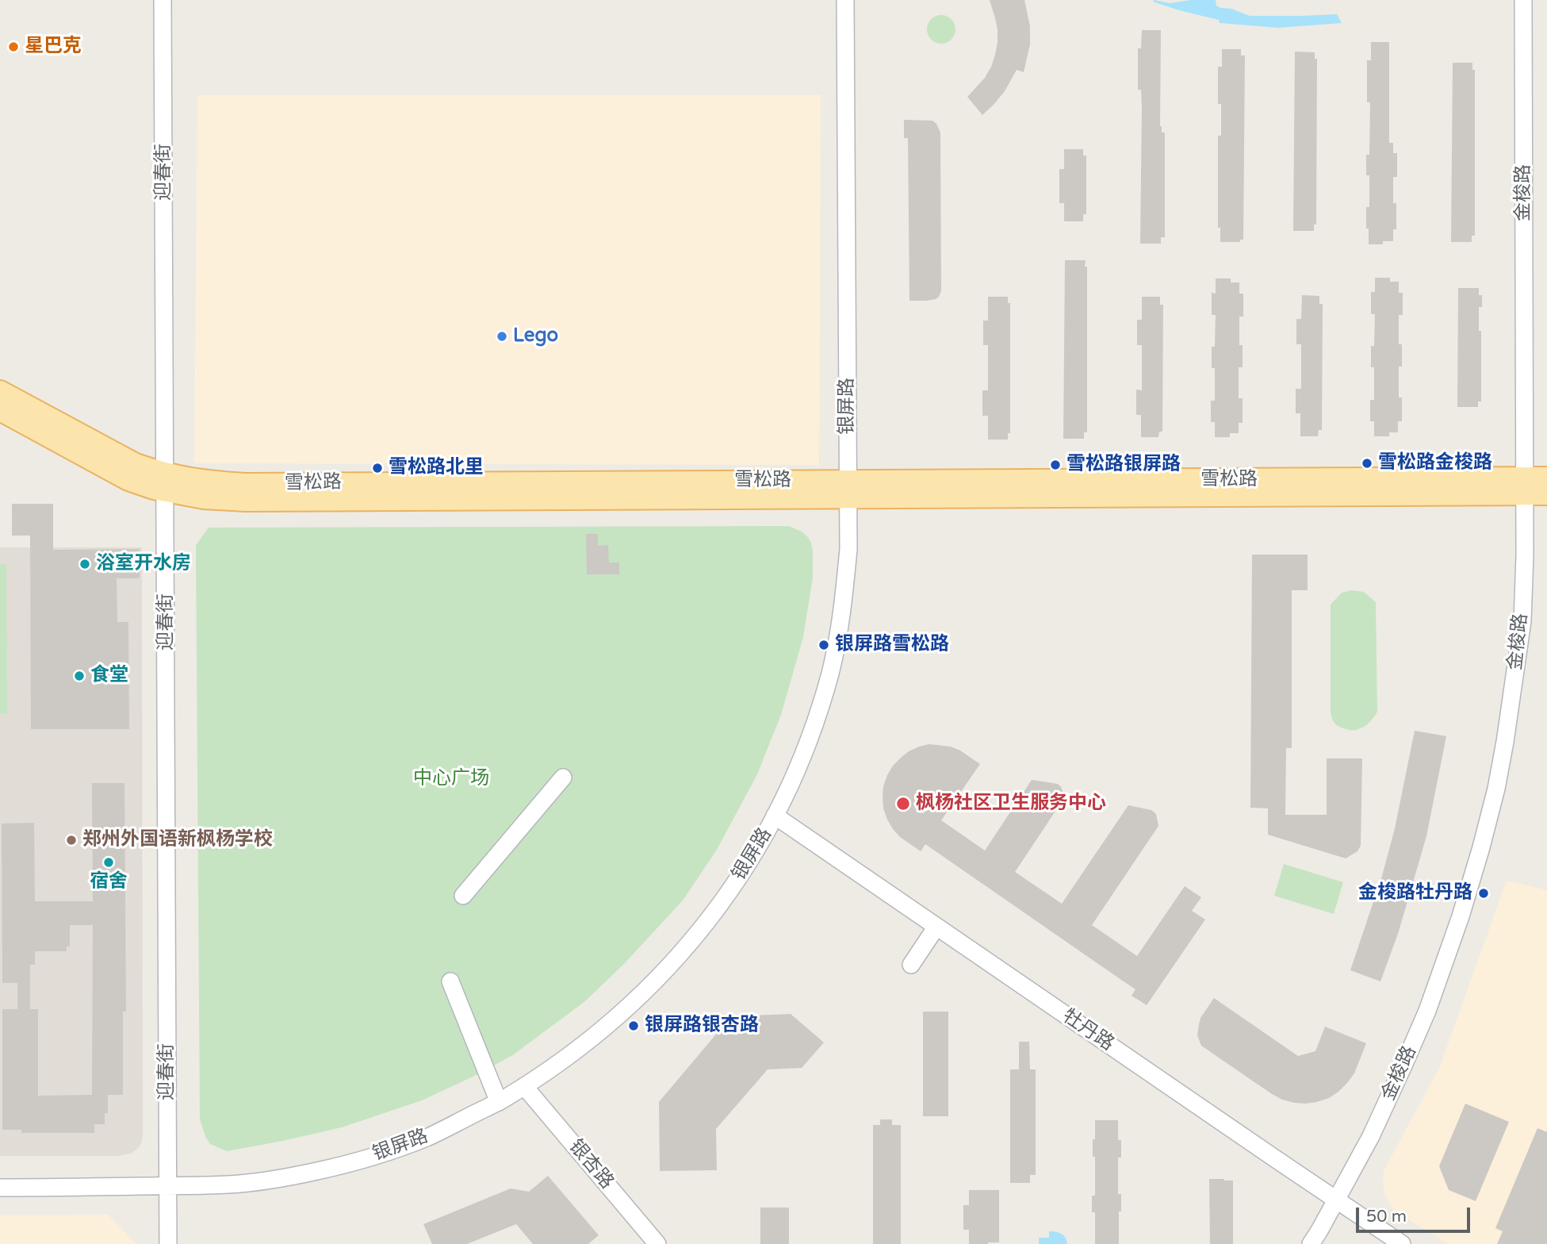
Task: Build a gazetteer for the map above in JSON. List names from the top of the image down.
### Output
{
  "streets": {
    "main road": ["雪松路"],
    "street": [
      "迎春街",
      "金梭路",
      "银屏路",
      "牡丹路",
      "银杏路"
    ]
  },
  "crossings": [
    ["迎春街", "银屏路"],
    ["迎春街", "雪松路"],
    ["金梭路", "雪松路"],
    ["金梭路", "牡丹路"],
    ["银屏路", "雪松路"],
    ["银屏路", "牡丹路"],
    ["银屏路", "银杏路"]
  ],
  "parks": ["中心广场"],
  "places": [
    "星巴克",
    "Lego",
    "雪松路金梭路",
    "雪松路银屏路",
    "雪松路北里",
    "浴室开水房",
    "银屏路雪松路",
    "食堂",
    "枫杨社区卫生服务中心",
    "郑州外国语新枫杨学校",
    "宿舍",
    "金梭路牡丹路",
    "银屏路银杏路"
  ],
  "scale_bar": "50 m"
}
